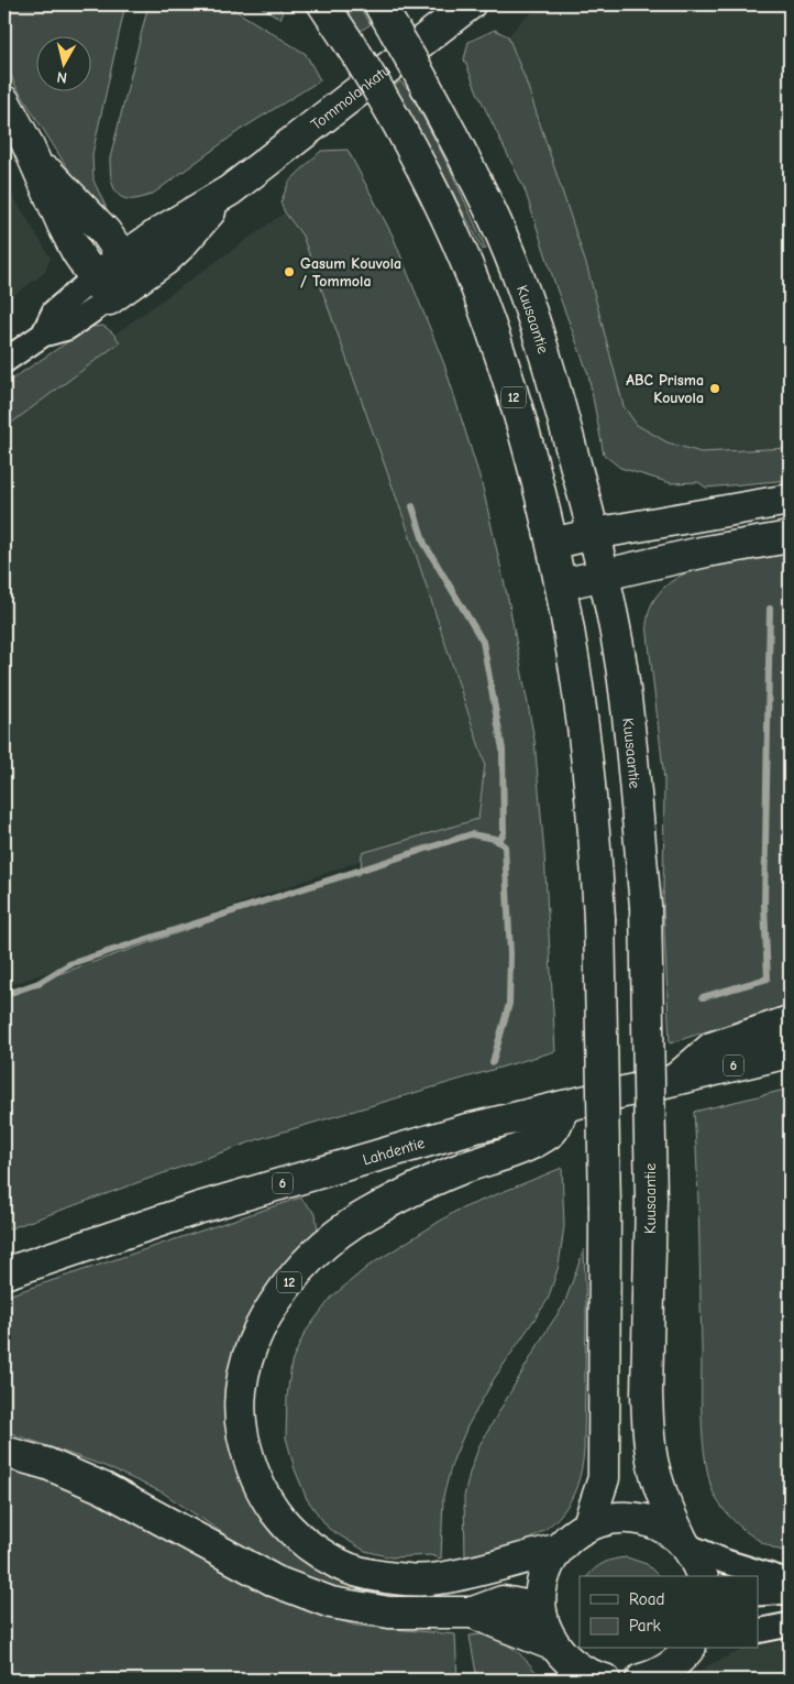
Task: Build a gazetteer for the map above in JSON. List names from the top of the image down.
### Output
{
  "streets": {
    "main road": [
      "Tommolankatu",
      "Kuusaantie",
      "12",
      "6",
      "Lahdentie"
    ]
  },
  "crossings": [
    ["12", "Lahdentie"]
  ],
  "places": ["Gasum Kouvola / Tommola", "ABC Prisma Kouvola"],
  "legend": ["Road", "Park"],
  "north": "bottom"
}
